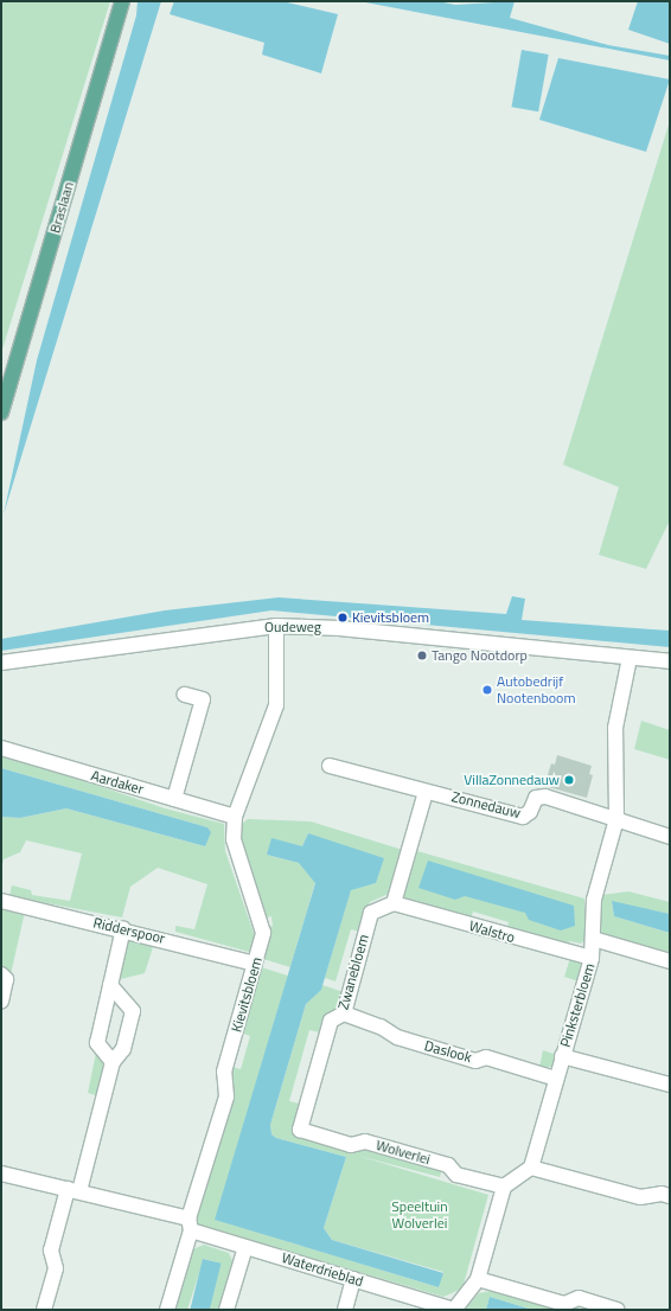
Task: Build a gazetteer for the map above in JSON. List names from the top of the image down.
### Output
{
  "streets": {
    "main road": ["Braslaan"],
    "street": [
      "Oudeweg",
      "Aardaker",
      "Zonnedauw",
      "Ridderspoor",
      "Walstro",
      "Zwanebloem",
      "Kievitsbloem",
      "Pinksterbloem",
      "Daslook",
      "Wolverlei",
      "Waterdrieblad"
    ]
  },
  "crossings": [
    ["Oudeweg", "Kievitsbloem"],
    ["Oudeweg", "Pinksterbloem"],
    ["Aardaker", "Kievitsbloem"],
    ["Zonnedauw", "Pinksterbloem"],
    ["Ridderspoor", "Kievitsbloem"],
    ["Walstro", "Zwanebloem"],
    ["Walstro", "Pinksterbloem"],
    ["Zwanebloem", "Daslook"],
    ["Zwanebloem", "Wolverlei"],
    ["Kievitsbloem", "Waterdrieblad"],
    ["Pinksterbloem", "Daslook"]
  ],
  "parks": ["Speeltuin Wolverlei"],
  "places": [
    "Kievitsbloem",
    "Tango Nootdorp",
    "Autobedrijf Nootenboom",
    "VillaZonnedauw"
  ]
}
